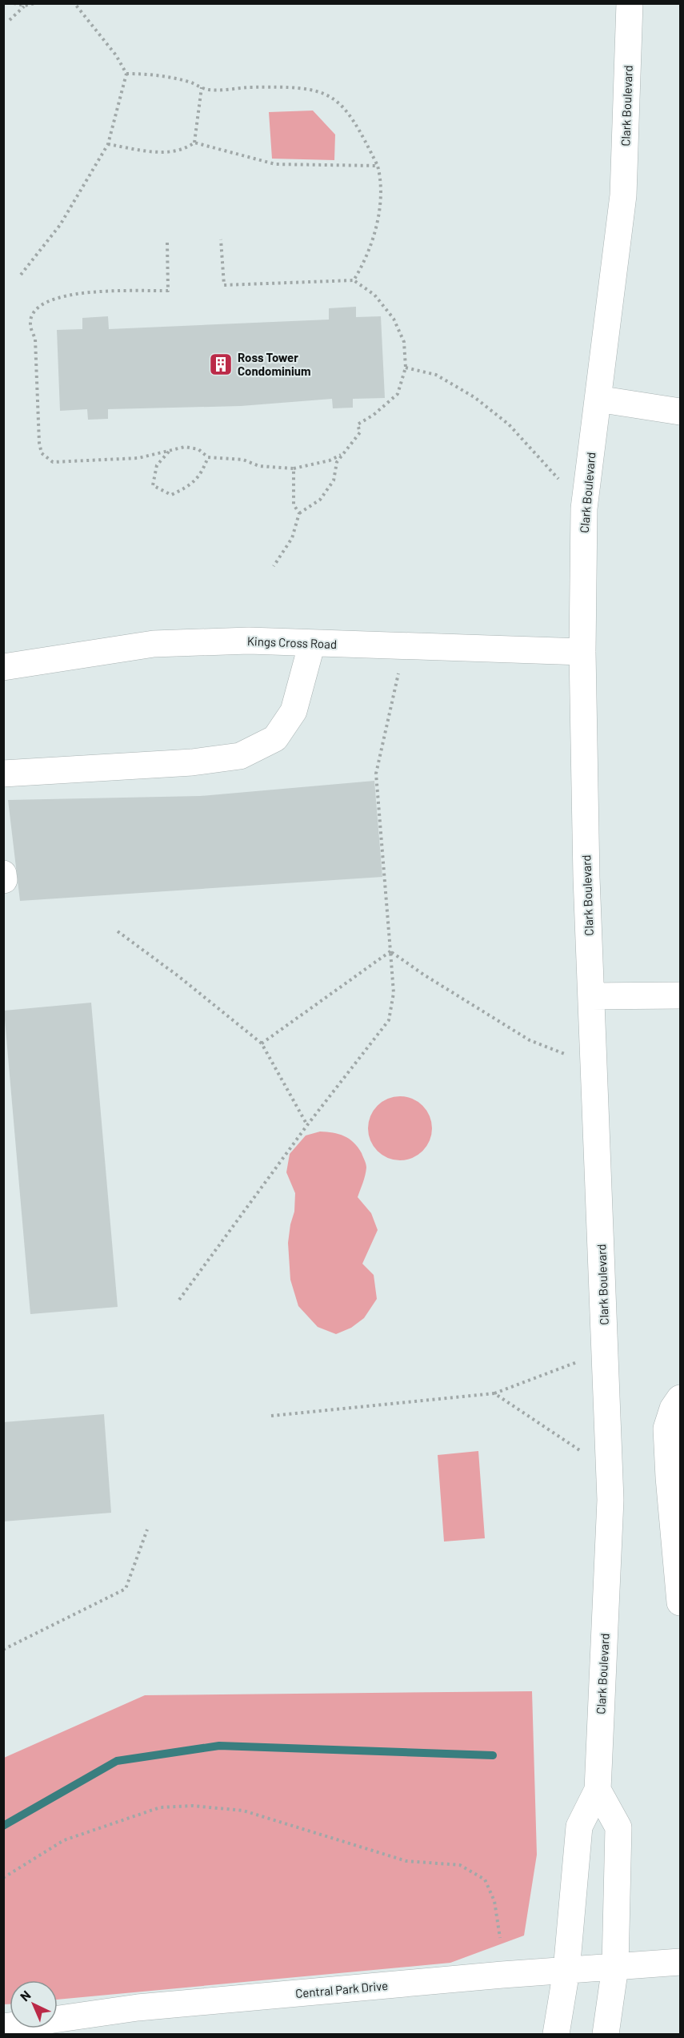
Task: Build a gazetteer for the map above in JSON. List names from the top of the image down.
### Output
{
  "streets": {
    "street": ["Clark Boulevard", "Kings Cross Road", "Central Park Drive"]
  },
  "crossings": [
    ["Clark Boulevard", "Kings Cross Road"],
    ["Clark Boulevard", "Central Park Drive"]
  ],
  "places": {
    "building": ["Ross Tower Condominium"]
  },
  "north": "top left"
}
